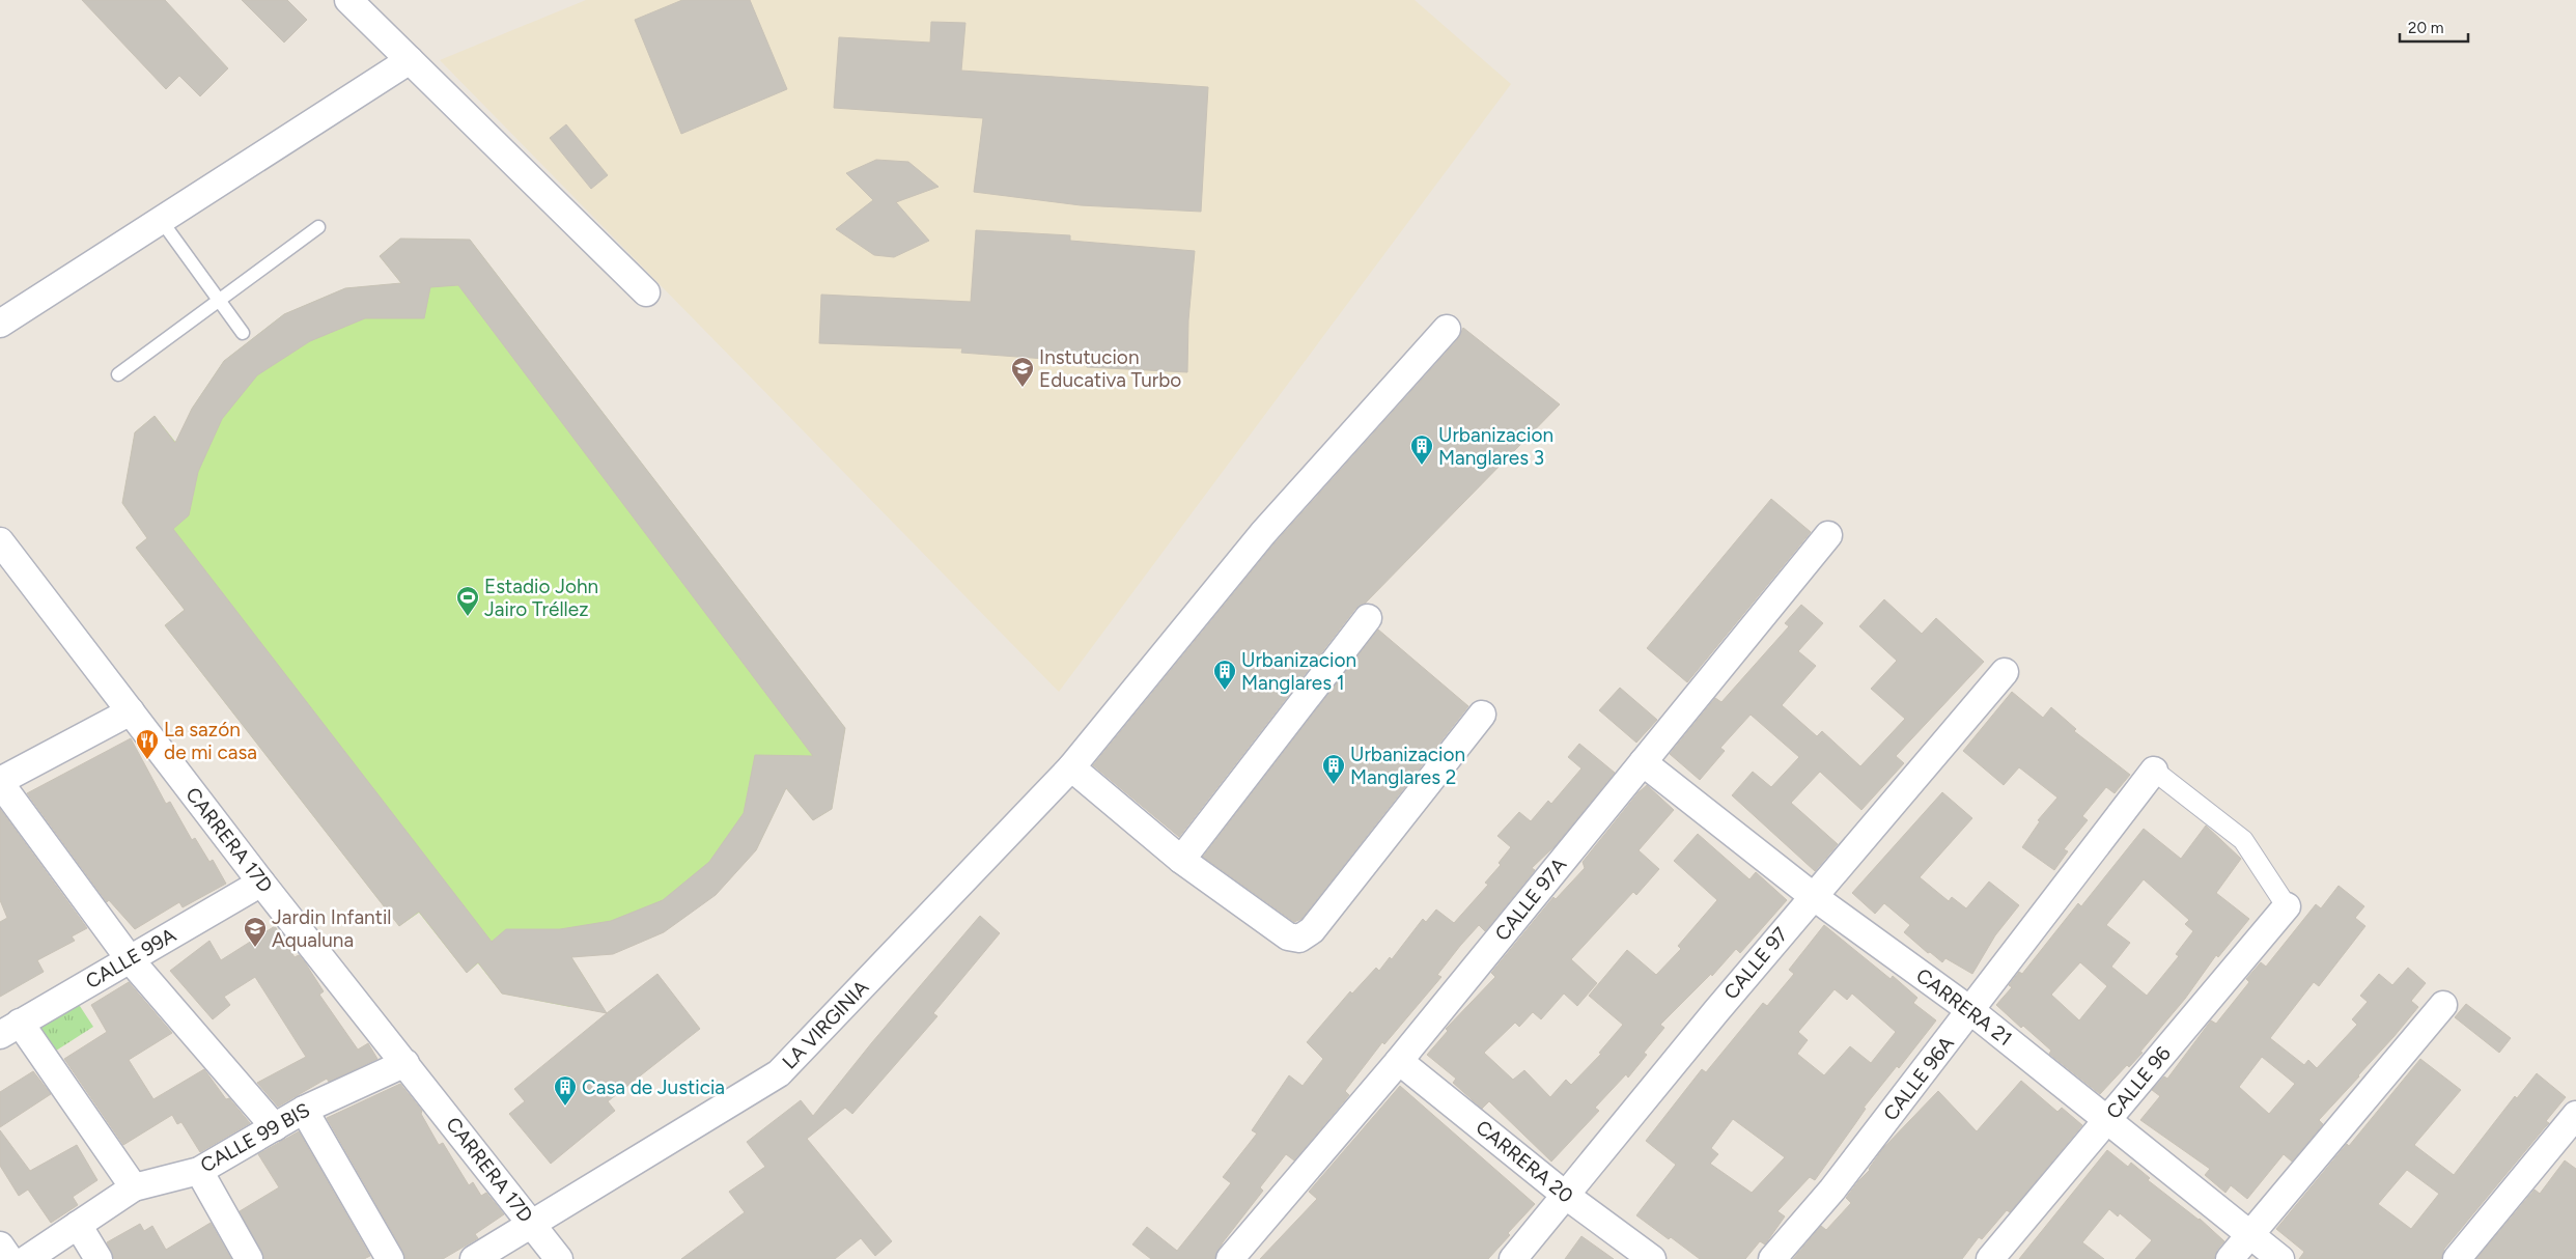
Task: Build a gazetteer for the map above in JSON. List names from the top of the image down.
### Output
{
  "streets": {
    "street": [
      "CARRERA 17D",
      "CALLE 97A",
      "CALLE 99A",
      "CALLE 97",
      "CARRERA 21",
      "LA VIRGINIA",
      "CALLE 96A",
      "CALLE 96",
      "CALLE 99 BIS",
      "CARRERA 20"
    ]
  },
  "crossings": [
    ["CARRERA 17D", "CALLE 99A"],
    ["CARRERA 17D", "LA VIRGINIA"],
    ["CARRERA 17D", "CALLE 99 BIS"],
    ["CALLE 97A", "CARRERA 21"],
    ["CALLE 97A", "CARRERA 20"],
    ["CALLE 97", "CARRERA 21"],
    ["CALLE 97", "CARRERA 20"],
    ["CARRERA 21", "CALLE 96A"],
    ["CARRERA 21", "CALLE 96"]
  ],
  "places": {
    "school or university": ["Instutucion Educativa Turbo", "Jardin Infantil Aqualuna"],
    "building": [
      "Urbanizacion Manglares 3",
      "Urbanizacion Manglares 1",
      "Urbanizacion Manglares 2",
      "Casa de Justicia"
    ],
    "sports": ["Estadio John Jairo Tréllez"],
    "restaurant": ["La sazón de mi casa"]
  },
  "scale_bar": "20 m"
}
